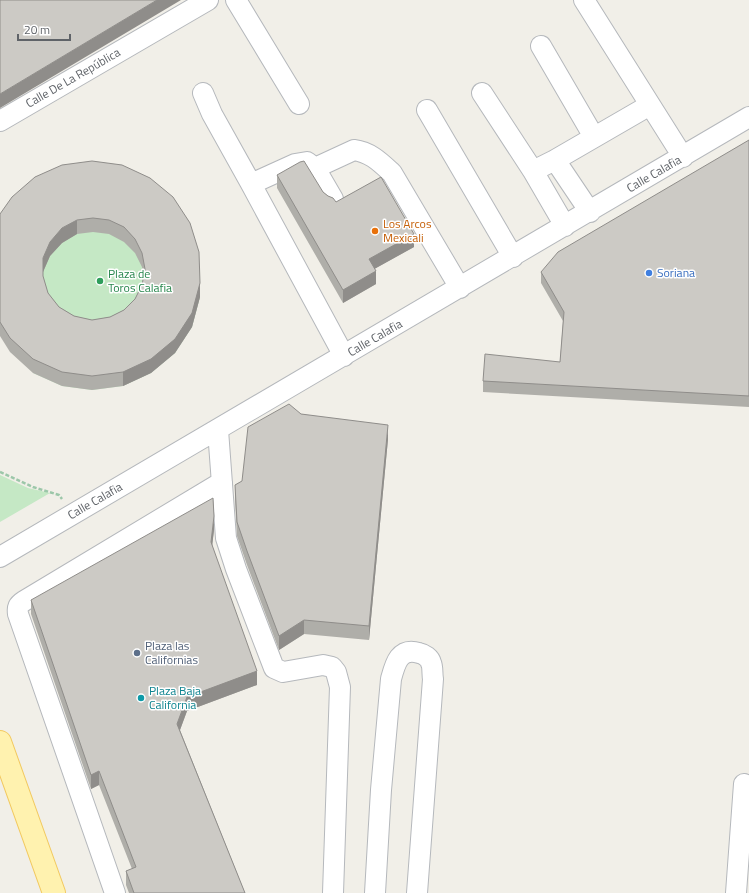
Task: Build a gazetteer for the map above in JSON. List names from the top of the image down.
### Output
{
  "streets": {
    "street": ["Calle De La República", "Calle Calafia"]
  },
  "places": [
    "Los Arcos Mexicali",
    "Soriana",
    "Plaza de Toros Calafia",
    "Plaza las Californias",
    "Plaza Baja California"
  ],
  "scale_bar": "20 m"
}
